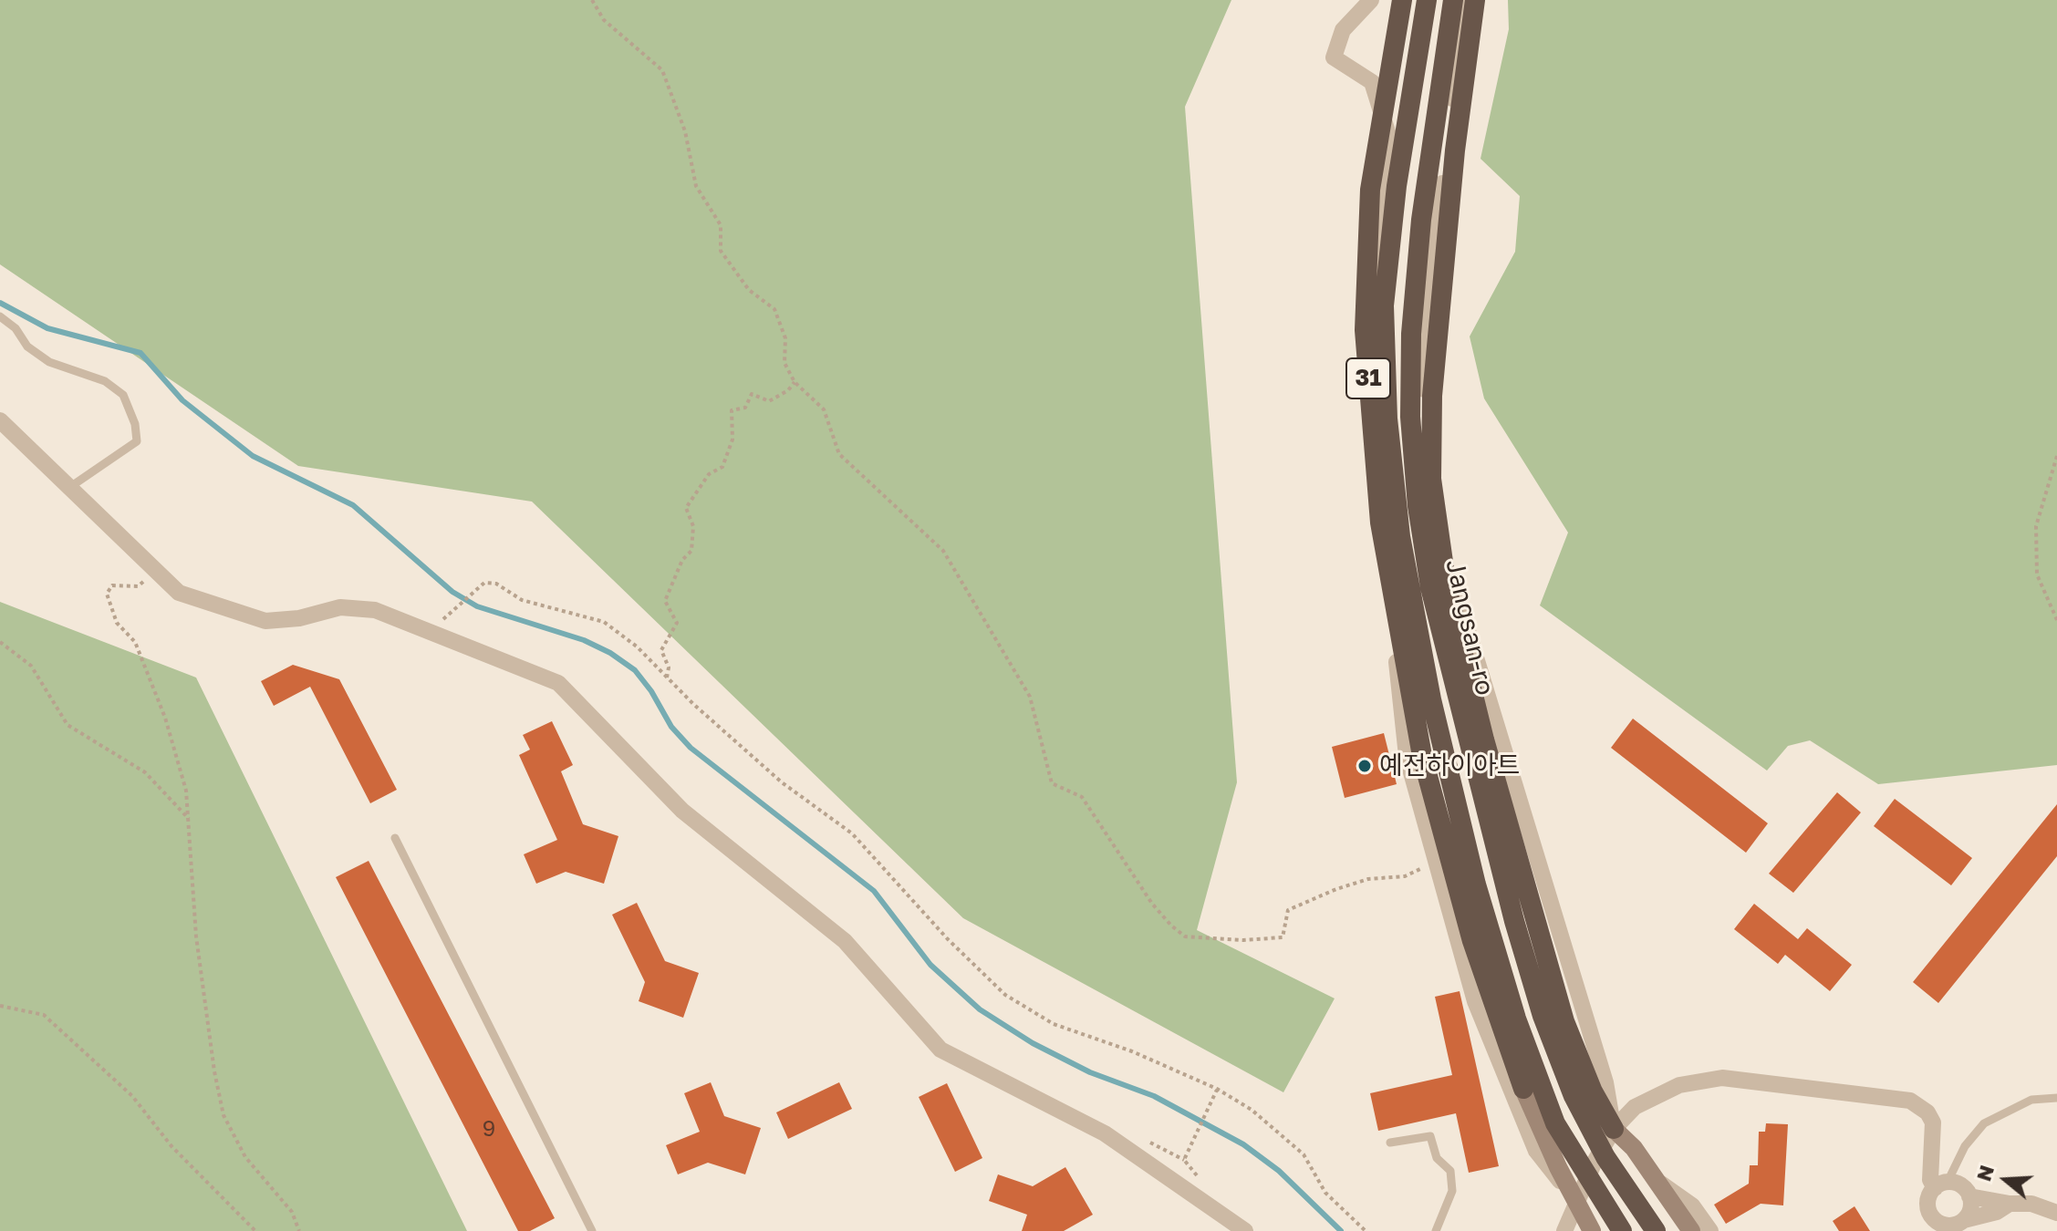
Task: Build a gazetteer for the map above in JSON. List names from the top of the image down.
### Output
{
  "streets": {
    "highway": ["31", "Jangsan-ro"]
  },
  "places": ["예전하이아트"],
  "house_numbers": ["9"],
  "north": "left"
}
